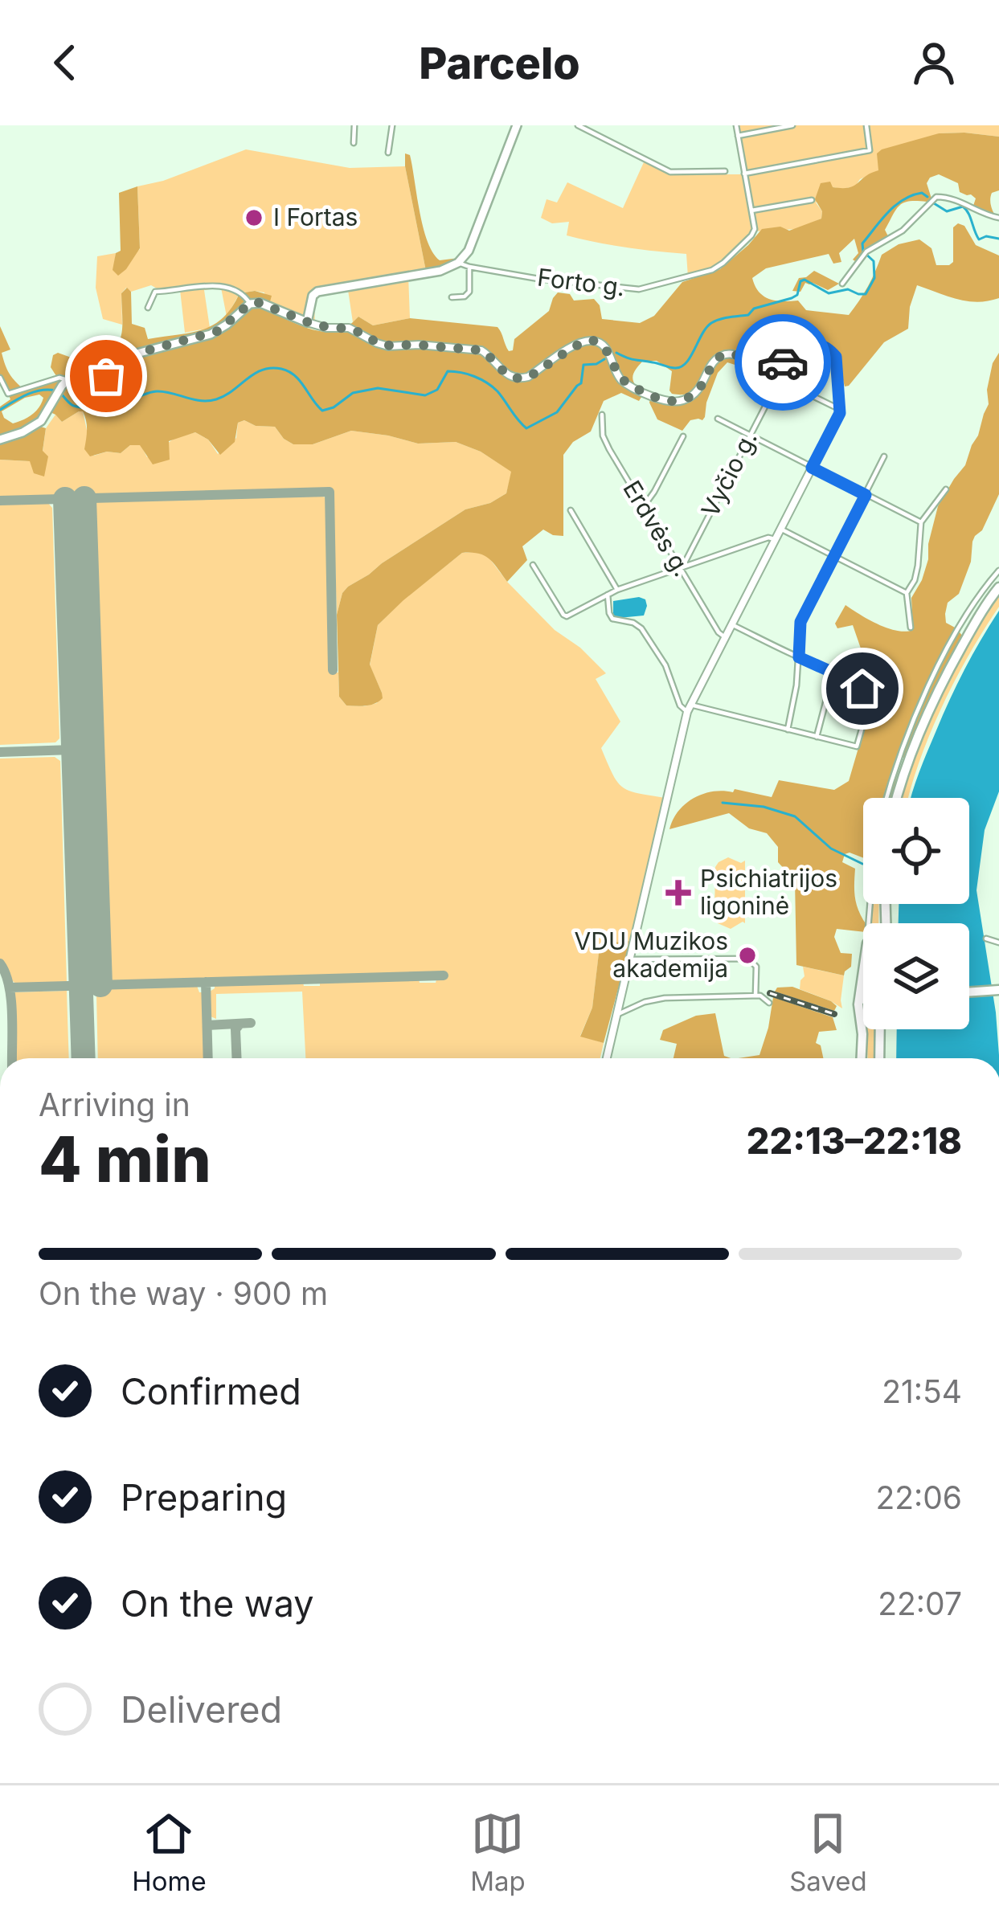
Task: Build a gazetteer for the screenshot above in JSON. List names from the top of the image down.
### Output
{
  "streets": {
    "street": ["Forto g.", "Vyčio g.", "Erdvės g."]
  },
  "crossings": [
    ["Vyčio g.", "Erdvės g."]
  ],
  "places": {
    "other": ["I Fortas", "VDU Muzikos akademija"],
    "health": ["Psichiatrijos ligoninė"]
  },
  "page": {
    "header": "Parcelo",
    "heading": ["4 min", "Arriving in", "22:13–22:18"],
    "bar": "On the way · 900 m",
    "list": [
      ["Confirmed", "21:54"],
      ["Preparing", "22:06"],
      ["On the way", "22:07"],
      "Delivered"
    ],
    "tabs": ["Home", "Map", "Saved"]
  }
}
